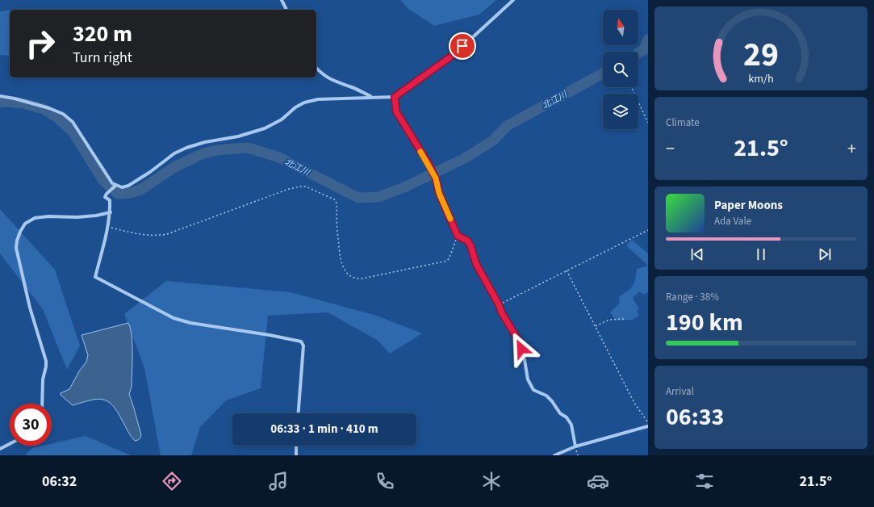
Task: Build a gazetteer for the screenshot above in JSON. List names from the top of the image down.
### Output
{
  "water": ["北江川"],
  "north": "top",
  "page": {
    "turn": ["320 m", "Turn right"],
    "tile": [
      "Climate",
      ["Range · 38%", "190 km"],
      ["Arrival", "06:33"]
    ],
    "heat": ["−", "21.5°", "+"],
    "song": ["Paper Moons", "Ada Vale"],
    "limit": "30",
    "trip": "06:33 · 1 min · 410 m",
    "tabs": ["06:32", "21.5°"],
    "gauge": ["29", "km/h"]
  }
}
